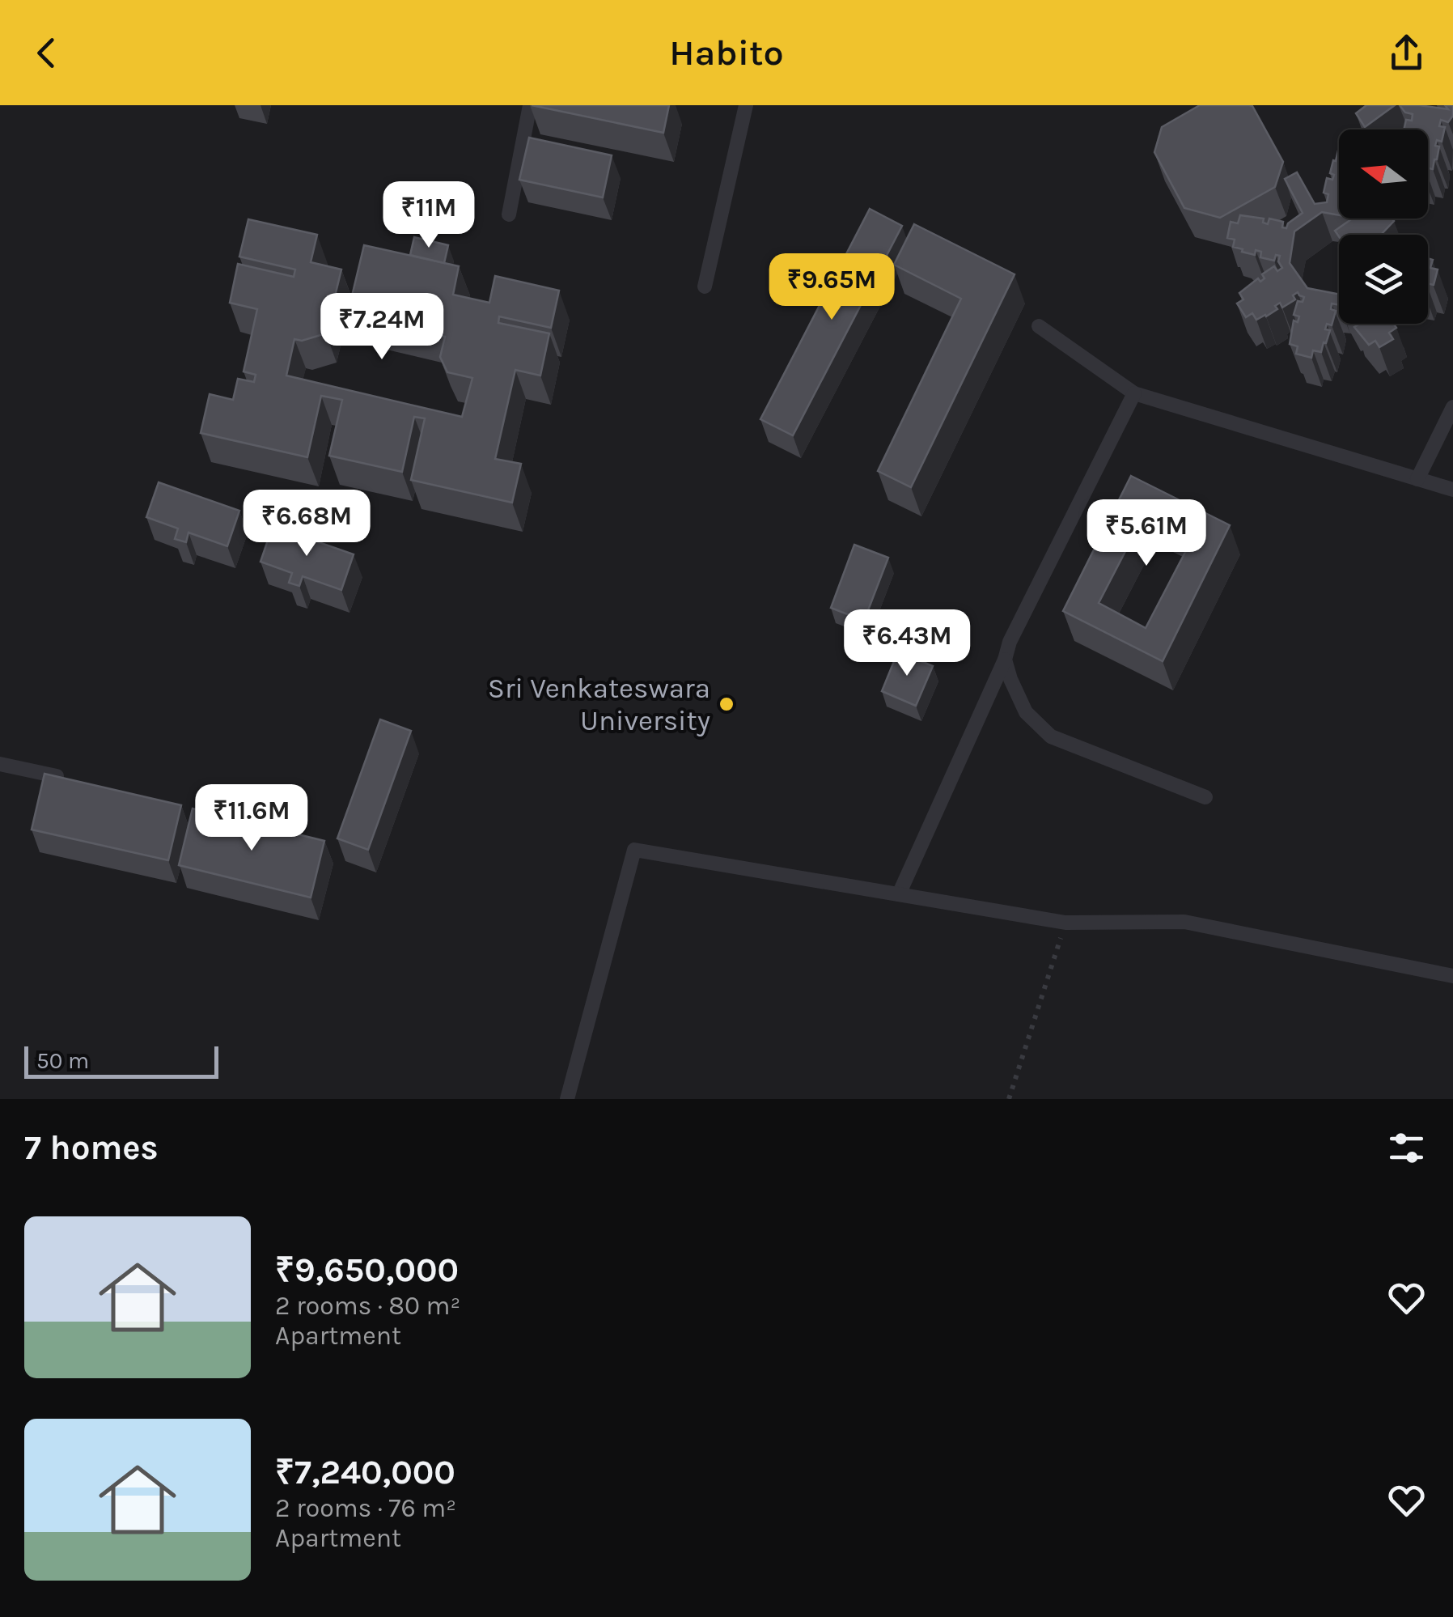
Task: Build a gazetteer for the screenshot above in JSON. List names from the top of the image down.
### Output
{
  "places": ["Sri Venkateswara University"],
  "scale_bar": "50 m",
  "north": "left",
  "page": {
    "header": "Habito",
    "price": [
      "₹11M",
      "₹9.65M",
      "₹7.24M",
      "₹6.68M",
      "₹5.61M",
      "₹6.43M",
      "₹11.6M"
    ],
    "scale": "50 m",
    "heading": "7 homes",
    "list": [
      {
        "name": "₹9,650,000",
        "note": "2 rooms · 80 m² · Apartment"
      },
      {
        "name": "₹7,240,000",
        "note": "2 rooms · 76 m² · Apartment"
      }
    ]
  }
}
